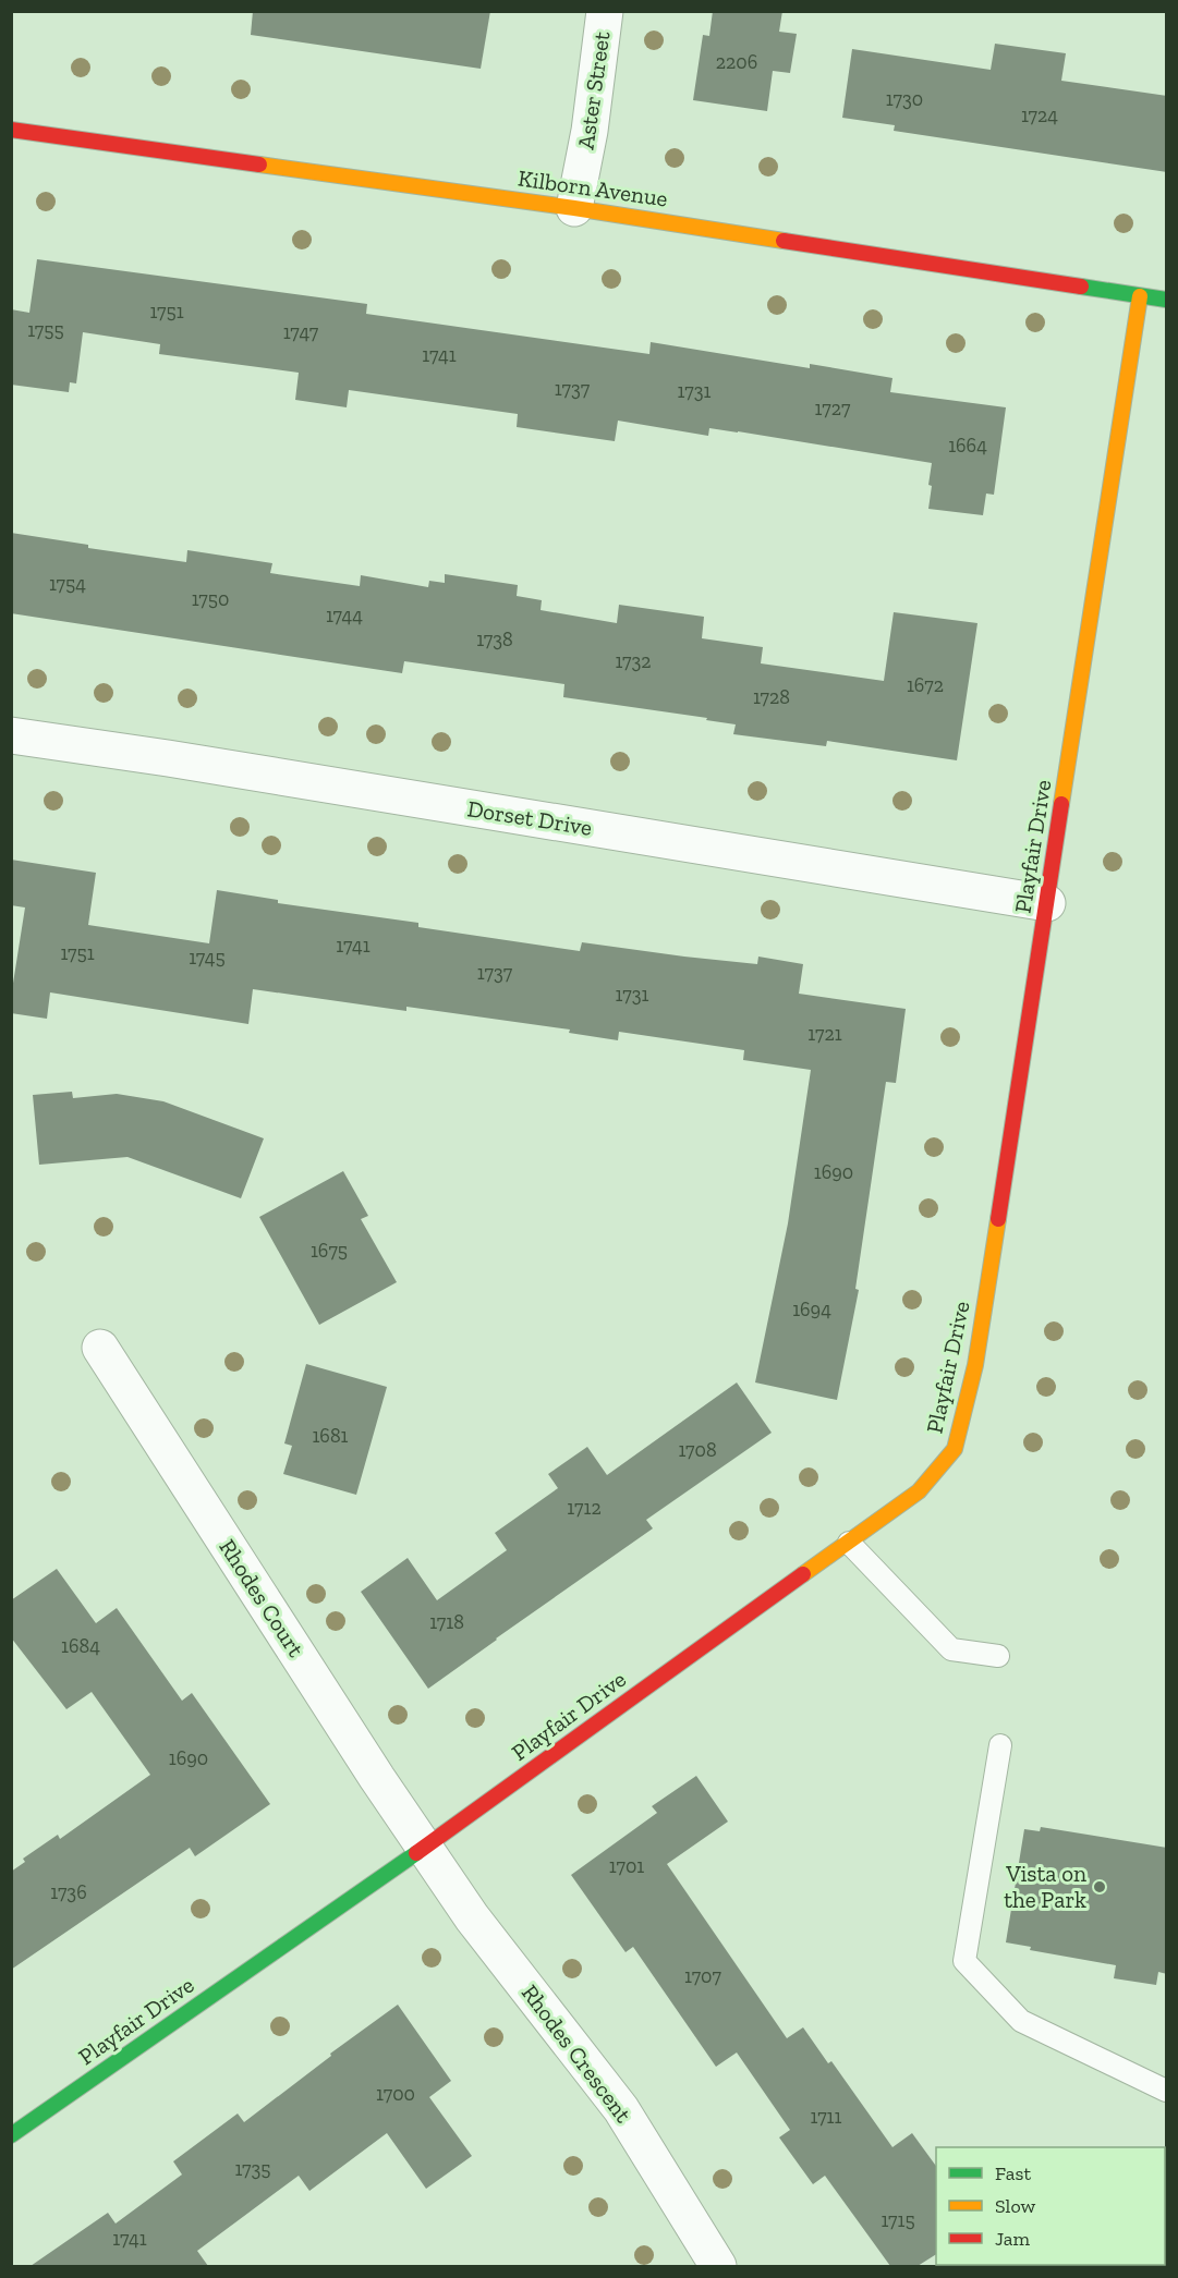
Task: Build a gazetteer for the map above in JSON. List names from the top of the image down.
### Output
{
  "streets": {
    "street": [
      "Aster Street",
      "Kilborn Avenue",
      "Dorset Drive",
      "Playfair Drive",
      "Rhodes Court",
      "Rhodes Crescent"
    ]
  },
  "crossings": [
    ["Aster Street", "Kilborn Avenue"],
    ["Kilborn Avenue", "Playfair Drive"],
    ["Dorset Drive", "Playfair Drive"],
    ["Playfair Drive", "Rhodes Court"],
    ["Playfair Drive", "Rhodes Crescent"],
    ["Rhodes Court", "Rhodes Crescent"]
  ],
  "places": ["Vista on the Park"],
  "house_numbers": [
    "2206",
    "1730",
    "1724",
    "1751",
    "1755",
    "1747",
    "1741",
    "1737",
    "1731",
    "1727",
    "1664",
    "1754",
    "1750",
    "1744",
    "1738",
    "1732",
    "1672",
    "1728",
    "1741",
    "1751",
    "1745",
    "1737",
    "1731",
    "1721",
    "1690",
    "1675",
    "1694",
    "1681",
    "1708",
    "1712",
    "1718",
    "1684",
    "1690",
    "1701",
    "1736",
    "1707",
    "1700",
    "1711",
    "1735",
    "1715",
    "1741"
  ],
  "legend": ["Fast", "Slow", "Jam"]
}
